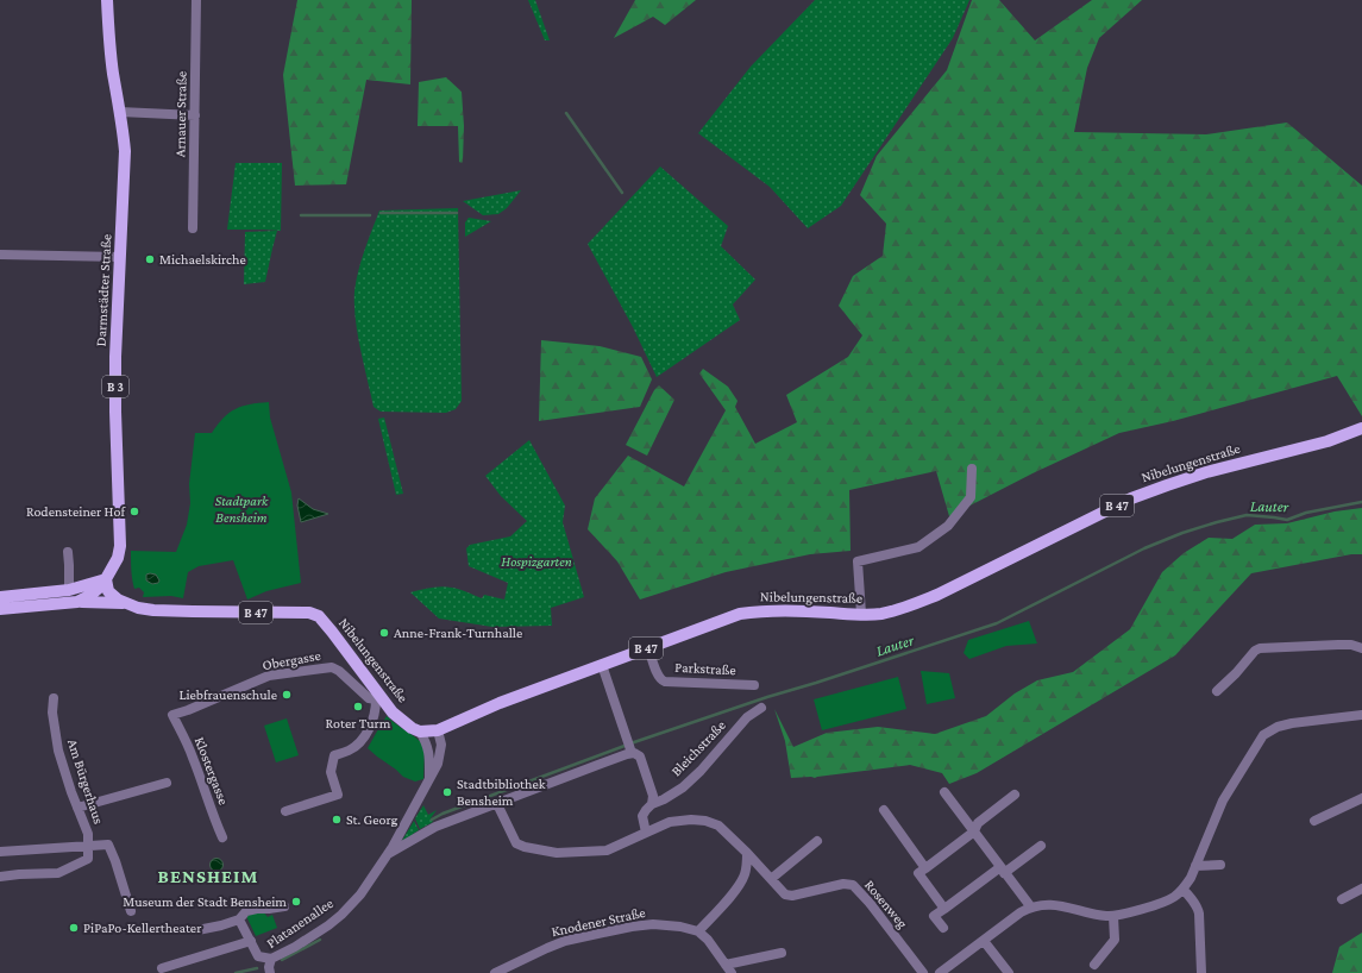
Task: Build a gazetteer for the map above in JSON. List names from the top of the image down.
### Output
{
  "streets": {
    "main road": [
      "Darmstädter Straße",
      "B 3",
      "Nibelungenstraße",
      "B 47"
    ],
    "street": [
      "Arnauer Straße",
      "Obergasse",
      "Parkstraße",
      "Bleichstraße",
      "Klostergasse",
      "Am Bürgerhaus",
      "Rosenweg",
      "Knodener Straße",
      "Platanenallee"
    ]
  },
  "crossings": [
    ["Darmstädter Straße", "B 3"],
    ["B 3", "B 47"],
    ["Nibelungenstraße", "B 47"],
    ["Nibelungenstraße", "Obergasse"],
    ["Nibelungenstraße", "Parkstraße"],
    ["Nibelungenstraße", "Platanenallee"],
    ["Obergasse", "Klostergasse"]
  ],
  "districts": ["BENSHEIM"],
  "water": ["Lauter"],
  "parks": ["Stadtpark Bensheim", "Hospizgarten"],
  "places": [
    "Michaelskirche",
    "Rodensteiner Hof",
    "Anne-Frank-Turnhalle",
    "Liebfrauenschule",
    "Roter Turm",
    "Stadtbibliothek Bensheim",
    "St. Georg",
    "Museum der Stadt Bensheim",
    "PiPaPo-Kellertheater"
  ]
}
